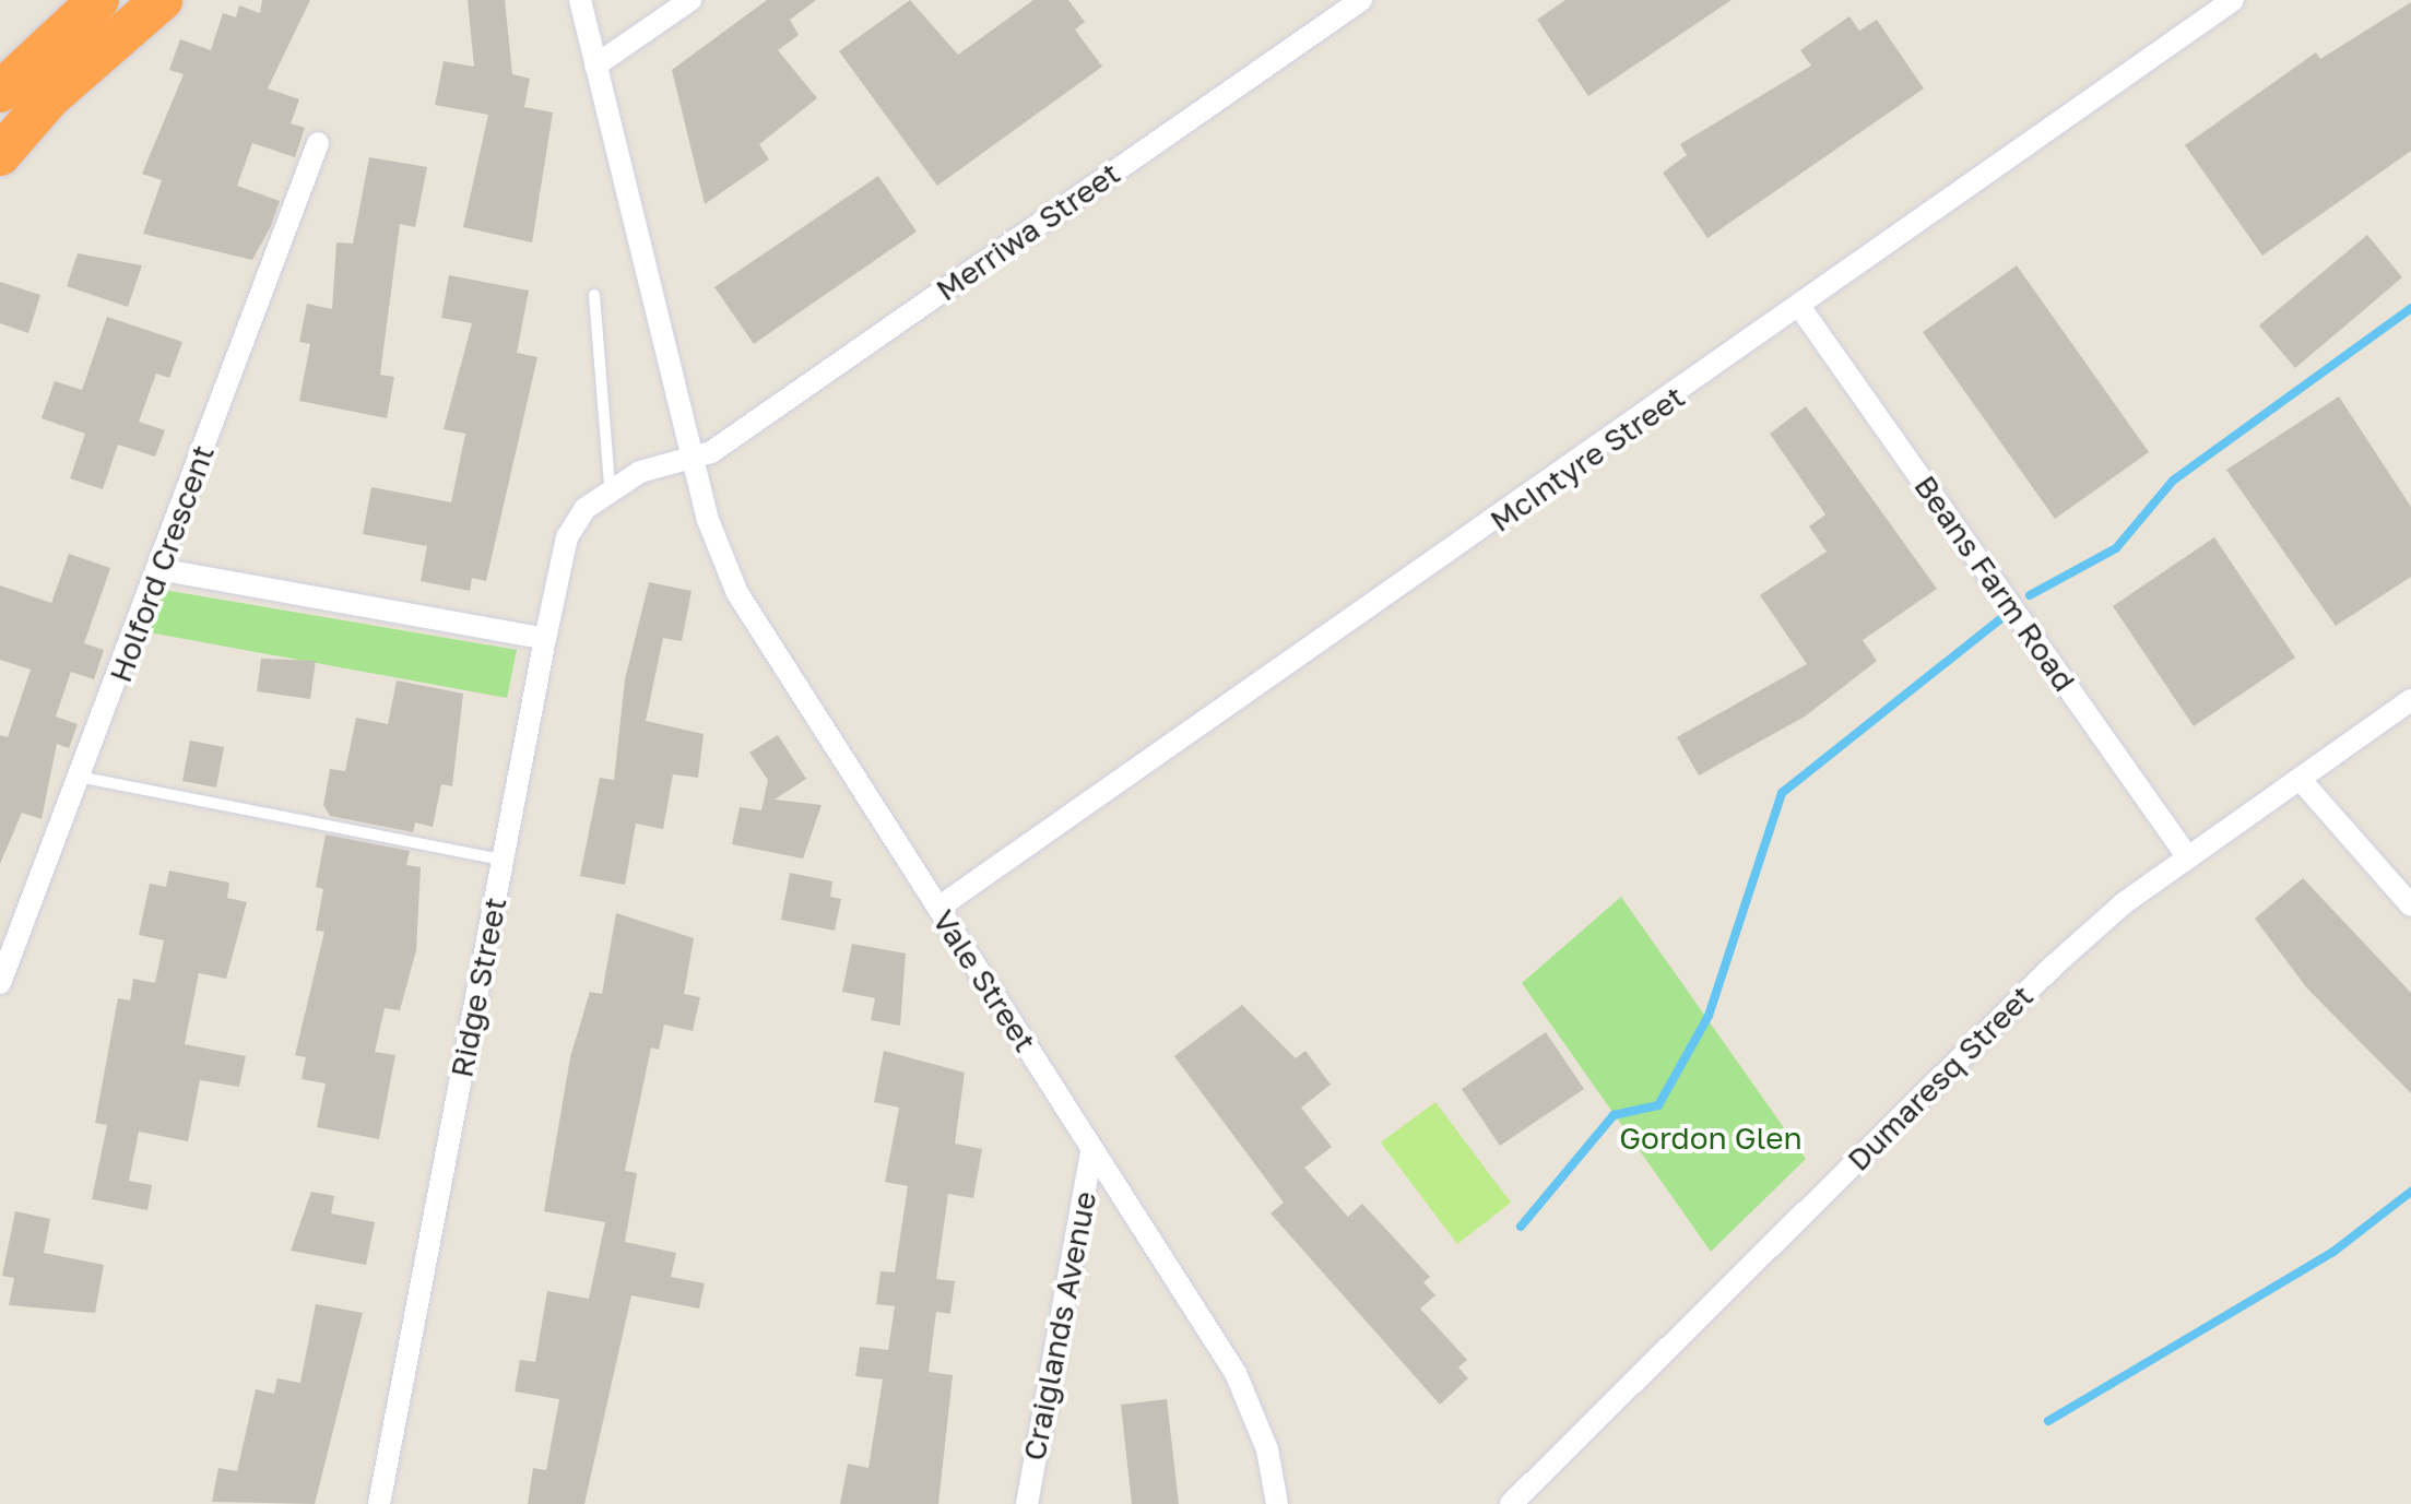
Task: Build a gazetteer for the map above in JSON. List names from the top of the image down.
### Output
{
  "streets": {
    "street": [
      "Merriwa Street",
      "McIntyre Street",
      "Holford Crescent",
      "Beans Farm Road",
      "Vale Street",
      "Ridge Street",
      "Dumaresq Street",
      "Craiglands Avenue"
    ]
  },
  "crossings": [
    ["Merriwa Street", "Vale Street"],
    ["McIntyre Street", "Beans Farm Road"],
    ["McIntyre Street", "Vale Street"],
    ["Beans Farm Road", "Dumaresq Street"],
    ["Vale Street", "Craiglands Avenue"]
  ],
  "parks": ["Gordon Glen"]
}
